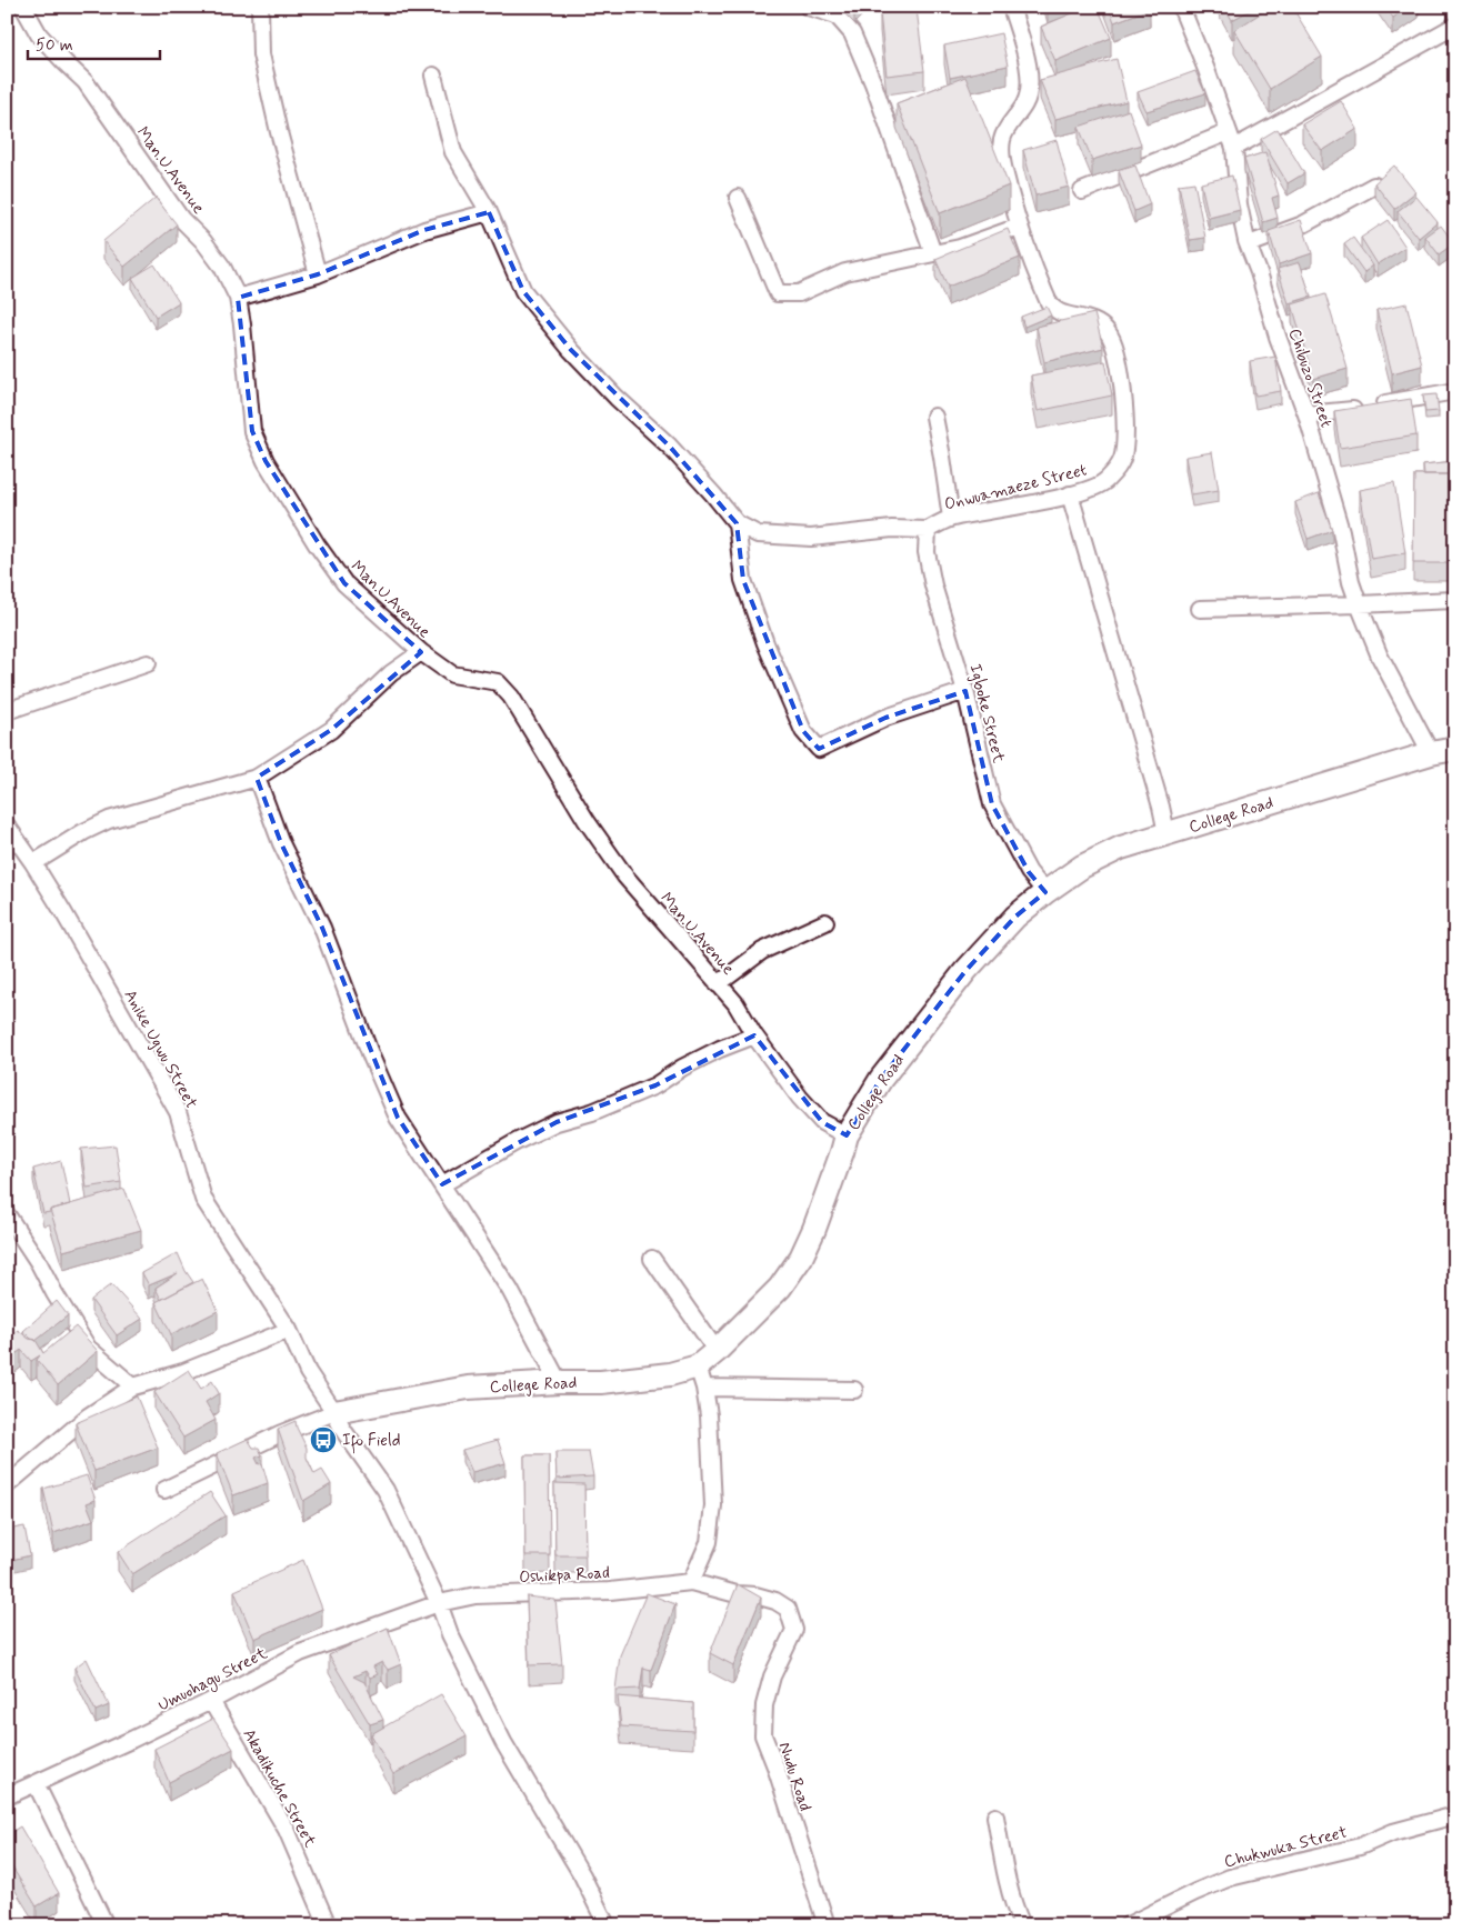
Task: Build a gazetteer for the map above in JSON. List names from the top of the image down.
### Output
{
  "streets": {
    "main road": ["College Road"],
    "street": [
      "Man.U.Avenue",
      "Chibuzo Street",
      "Onwuamaeze Street",
      "Igboke Street",
      "Anike Ugwu Street",
      "Oshikpa Road",
      "Umuohagu Street",
      "Nudu Road",
      "Akadikuche Street",
      "Chukwuka Street"
    ]
  },
  "crossings": [
    ["Man.U.Avenue", "College Road"],
    ["Chibuzo Street", "College Road"],
    ["Onwuamaeze Street", "Igboke Street"],
    ["Igboke Street", "College Road"],
    ["College Road", "Anike Ugwu Street"],
    ["Anike Ugwu Street", "Oshikpa Road"],
    ["Anike Ugwu Street", "Umuohagu Street"],
    ["Oshikpa Road", "Umuohagu Street"],
    ["Oshikpa Road", "Nudu Road"],
    ["Umuohagu Street", "Akadikuche Street"]
  ],
  "places": {
    "bus stop": ["Ifo Field"]
  },
  "scale_bar": "50 m"
}
